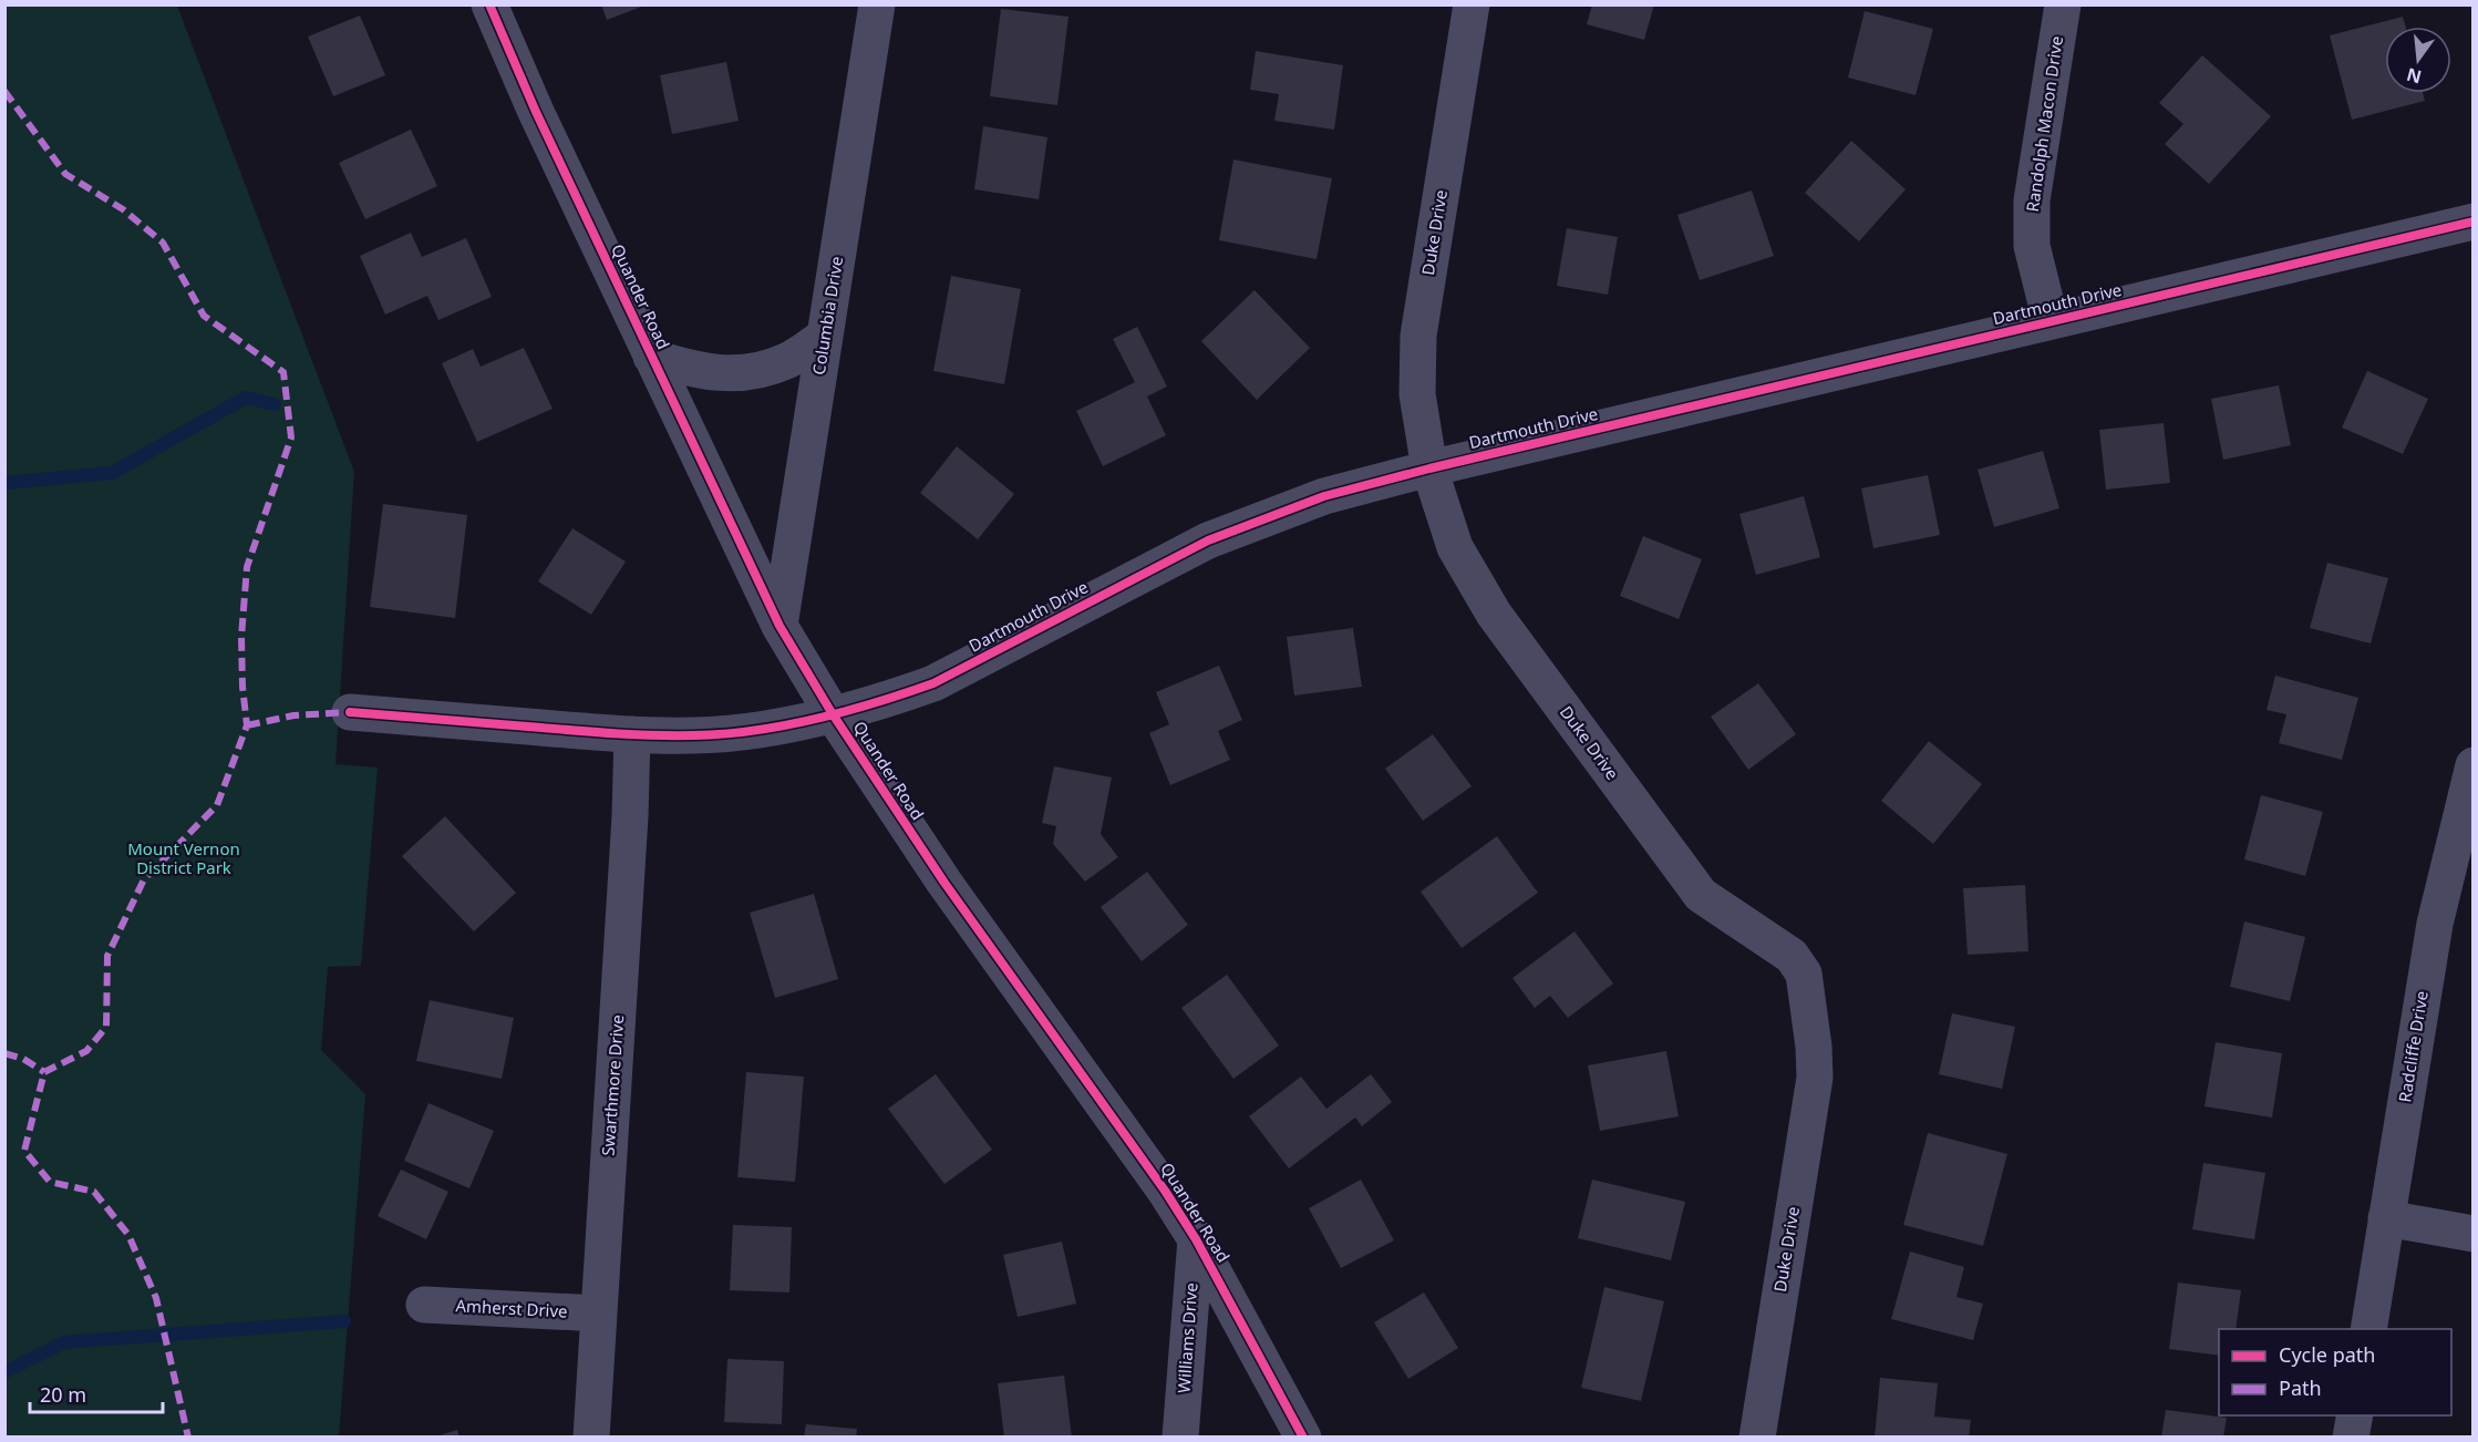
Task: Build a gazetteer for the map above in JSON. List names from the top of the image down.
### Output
{
  "streets": {
    "street": [
      "Randolph Macon Drive",
      "Duke Drive",
      "Quander Road",
      "Dartmouth Drive",
      "Columbia Drive",
      "Radcliffe Drive",
      "Swarthmore Drive",
      "Amherst Drive",
      "Williams Drive"
    ]
  },
  "crossings": [
    ["Randolph Macon Drive", "Dartmouth Drive"],
    ["Duke Drive", "Dartmouth Drive"],
    ["Quander Road", "Dartmouth Drive"],
    ["Quander Road", "Columbia Drive"],
    ["Quander Road", "Williams Drive"],
    ["Dartmouth Drive", "Swarthmore Drive"],
    ["Swarthmore Drive", "Amherst Drive"]
  ],
  "parks": ["Mount Vernon District Park"],
  "legend": ["Cycle path", "Path"],
  "scale_bar": "20 m",
  "north": "bottom"
}
